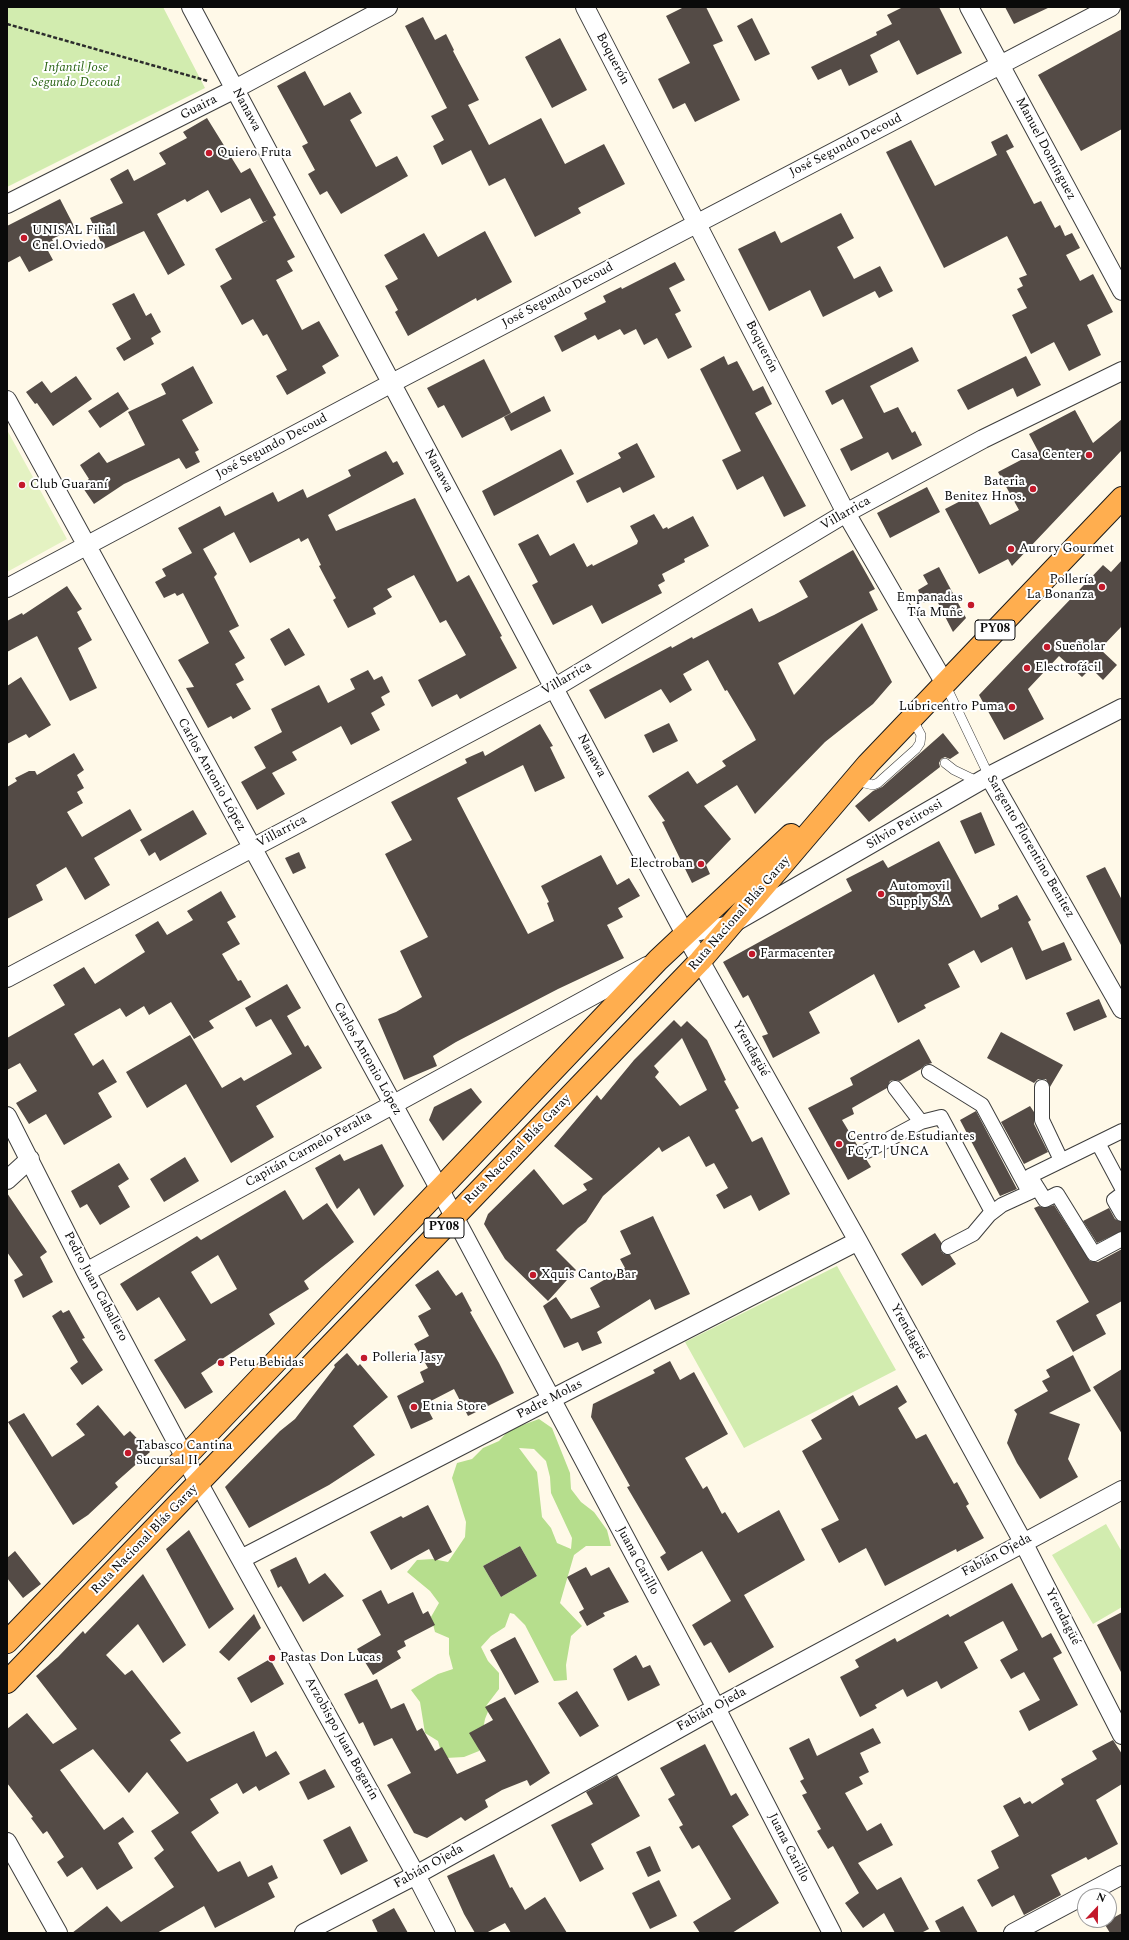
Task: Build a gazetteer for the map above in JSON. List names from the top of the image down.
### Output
{
  "streets": {
    "highway": ["PY08", "Ruta Nacional Blás Garay"],
    "street": [
      "Boquerón",
      "Guaira",
      "Nanawa",
      "José Segundo Decoud",
      "Manuel Domínguez",
      "Villarrica",
      "Carlos Antonio López",
      "Silvio Petirossi",
      "Sargento Florentino Benitez",
      "Yrendagüé",
      "Capitán Carmelo Peralta",
      "Pedro Juan Caballero",
      "Padre Molas",
      "Fabián Ojeda",
      "Juana Carillo",
      "Arzobispo Juan Bogarín"
    ]
  },
  "crossings": [
    ["Boquerón", "José Segundo Decoud"],
    ["Boquerón", "Villarrica"],
    ["Boquerón", "Sargento Florentino Benitez"],
    ["Boquerón", "Ruta Nacional Blás Garay"],
    ["Guaira", "Nanawa"],
    ["Nanawa", "José Segundo Decoud"],
    ["Nanawa", "Villarrica"],
    ["Nanawa", "Silvio Petirossi"],
    ["Nanawa", "Ruta Nacional Blás Garay"],
    ["Nanawa", "Yrendagüé"],
    ["José Segundo Decoud", "Manuel Domínguez"],
    ["José Segundo Decoud", "Carlos Antonio López"],
    ["Villarrica", "Carlos Antonio López"],
    ["Carlos Antonio López", "Ruta Nacional Blás Garay"],
    ["Carlos Antonio López", "Capitán Carmelo Peralta"],
    ["Carlos Antonio López", "Juana Carillo"],
    ["Silvio Petirossi", "Sargento Florentino Benitez"],
    ["Silvio Petirossi", "Ruta Nacional Blás Garay"],
    ["Silvio Petirossi", "Yrendagüé"],
    ["Sargento Florentino Benitez", "Ruta Nacional Blás Garay"],
    ["Ruta Nacional Blás Garay", "Yrendagüé"],
    ["Ruta Nacional Blás Garay", "Capitán Carmelo Peralta"],
    ["Ruta Nacional Blás Garay", "Pedro Juan Caballero"],
    ["Ruta Nacional Blás Garay", "Juana Carillo"],
    ["Ruta Nacional Blás Garay", "Arzobispo Juan Bogarín"],
    ["Yrendagüé", "Padre Molas"],
    ["Yrendagüé", "Fabián Ojeda"],
    ["Capitán Carmelo Peralta", "Pedro Juan Caballero"],
    ["Pedro Juan Caballero", "Arzobispo Juan Bogarín"],
    ["Padre Molas", "Juana Carillo"],
    ["Padre Molas", "Arzobispo Juan Bogarín"],
    ["Fabián Ojeda", "Juana Carillo"],
    ["Fabián Ojeda", "Arzobispo Juan Bogarín"]
  ],
  "parks": ["Infantil Jose Segundo Decoud"],
  "places": [
    "Quiero Fruta",
    "UNISAL Filial Cnel.Oviedo",
    "Casa Center",
    "Club Guaraní",
    "Bateria Benitez Hnos.",
    "Aurory Gourmet",
    "Pollería La Bonanza",
    "Empanadas Tía Muñe",
    "Sueñolar",
    "Electrofácil",
    "Lubricentro Puma",
    "Electroban",
    "Automovil Supply S.A",
    "Farmacenter",
    "Centro de Estudiantes FCyT | UNCA",
    "Xquis Canto Bar",
    "Polleria Jasy",
    "Petu Bebidas",
    "Etnia Store",
    "Tabasco Cantina Sucursal II",
    "Pastas Don Lucas"
  ],
  "north": "top"
}
